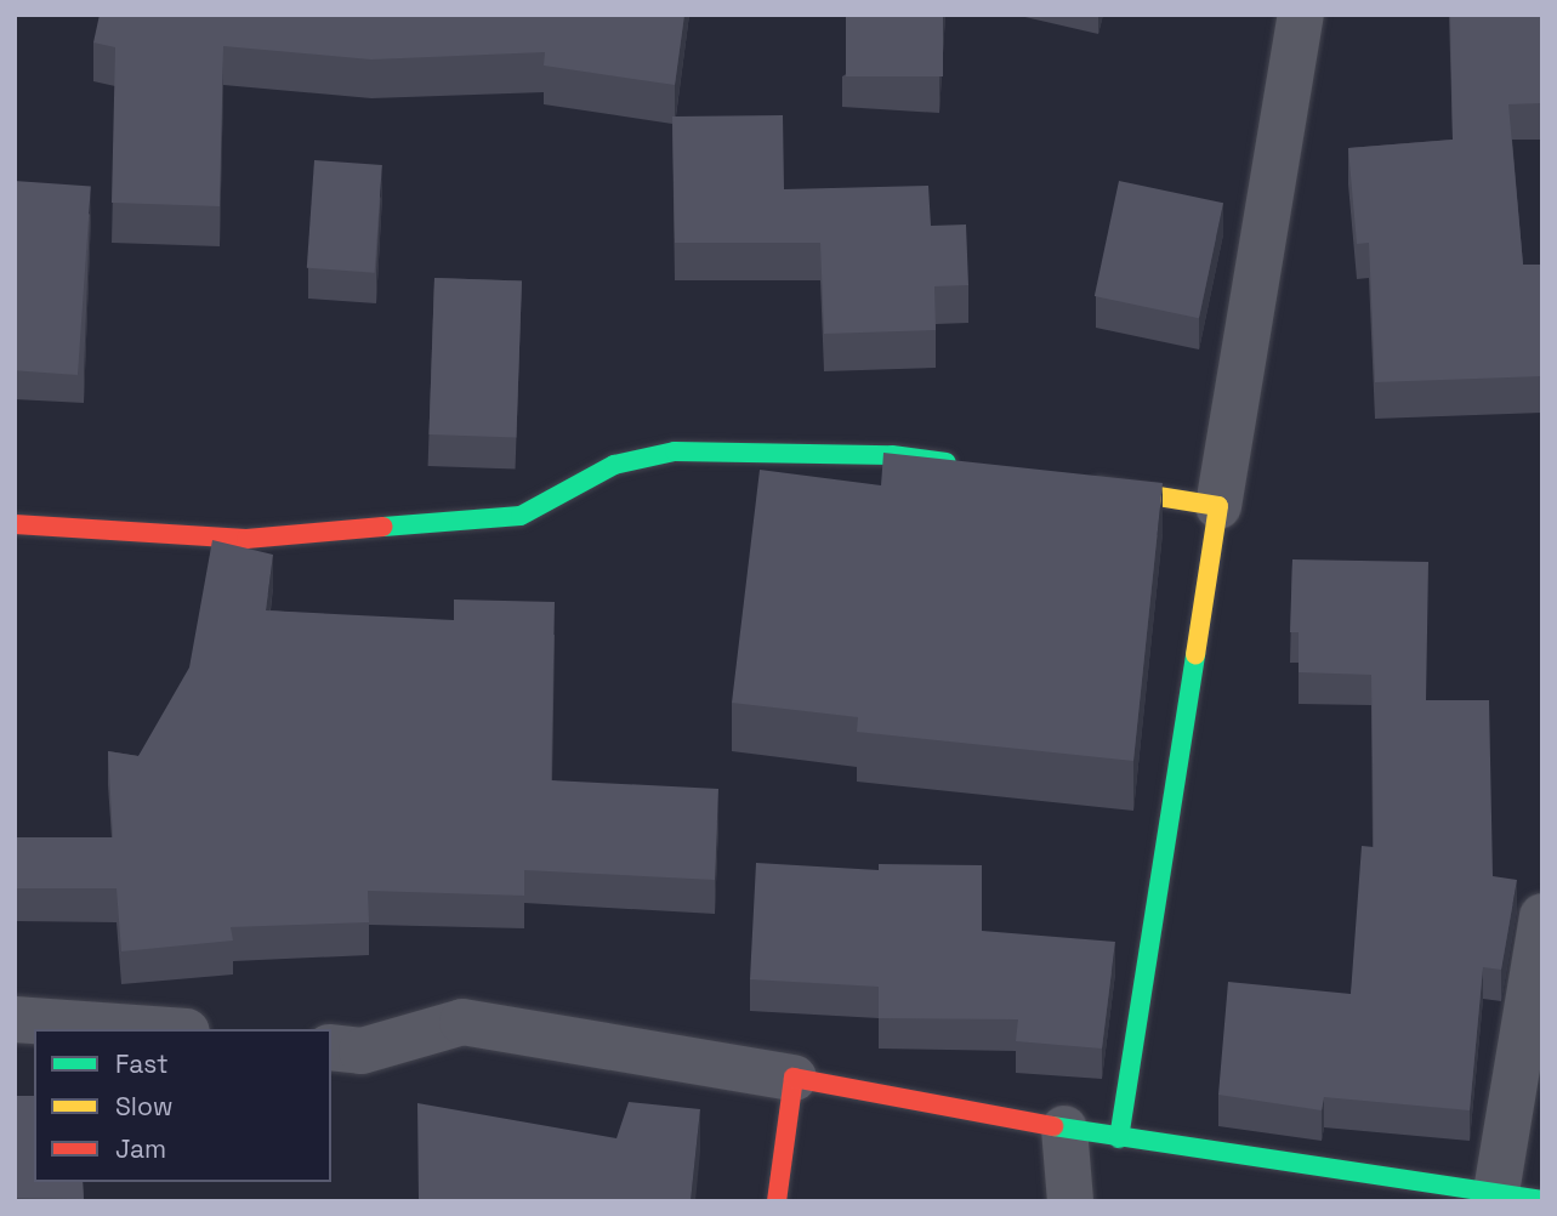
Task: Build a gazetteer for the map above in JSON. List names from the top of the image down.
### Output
{
  "legend": ["Fast", "Slow", "Jam"]
}
